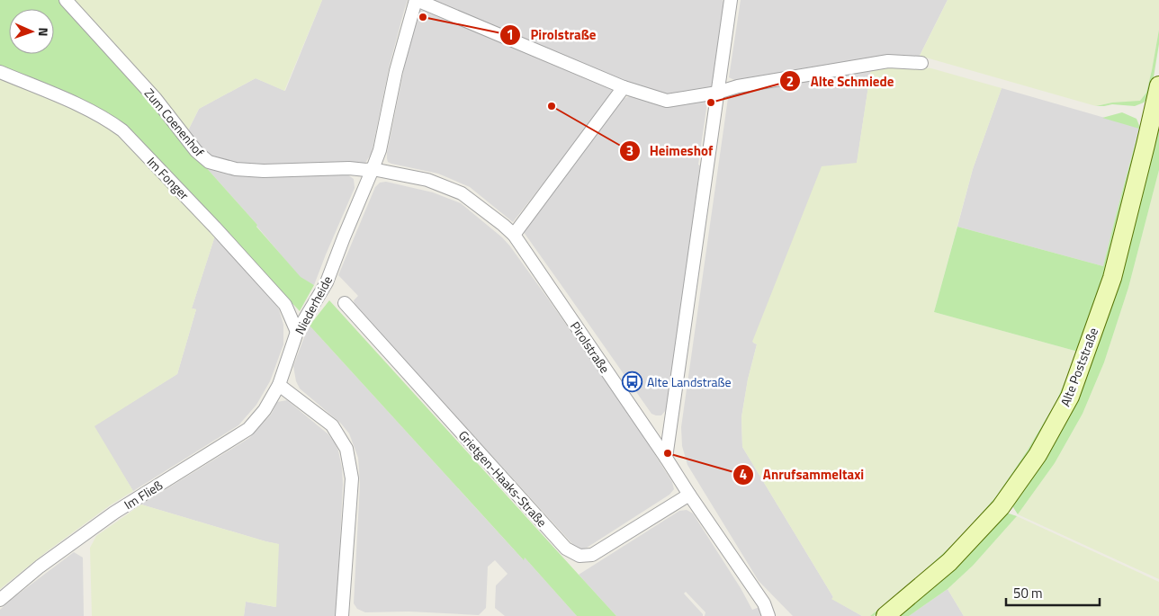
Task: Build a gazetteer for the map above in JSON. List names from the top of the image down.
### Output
{
  "streets": {
    "street": [
      "Zum Coenenhof",
      "Im Fonger",
      "Niederheide",
      "Pirolstraße",
      "Alte Poststraße",
      "Grietgen-Haaks-Straße",
      "Im Fließ"
    ]
  },
  "crossings": [
    ["Zum Coenenhof", "Niederheide"],
    ["Zum Coenenhof", "Pirolstraße"],
    ["Im Fonger", "Niederheide"],
    ["Niederheide", "Pirolstraße"],
    ["Niederheide", "Im Fließ"]
  ],
  "places": {
    "other": [
      "Pirolstraße",
      "Alte Schmiede",
      "Heimeshof",
      "Anrufsammeltaxi"
    ],
    "bus stop": ["Alte Landstraße"]
  },
  "scale_bar": "50 m",
  "north": "right"
}
